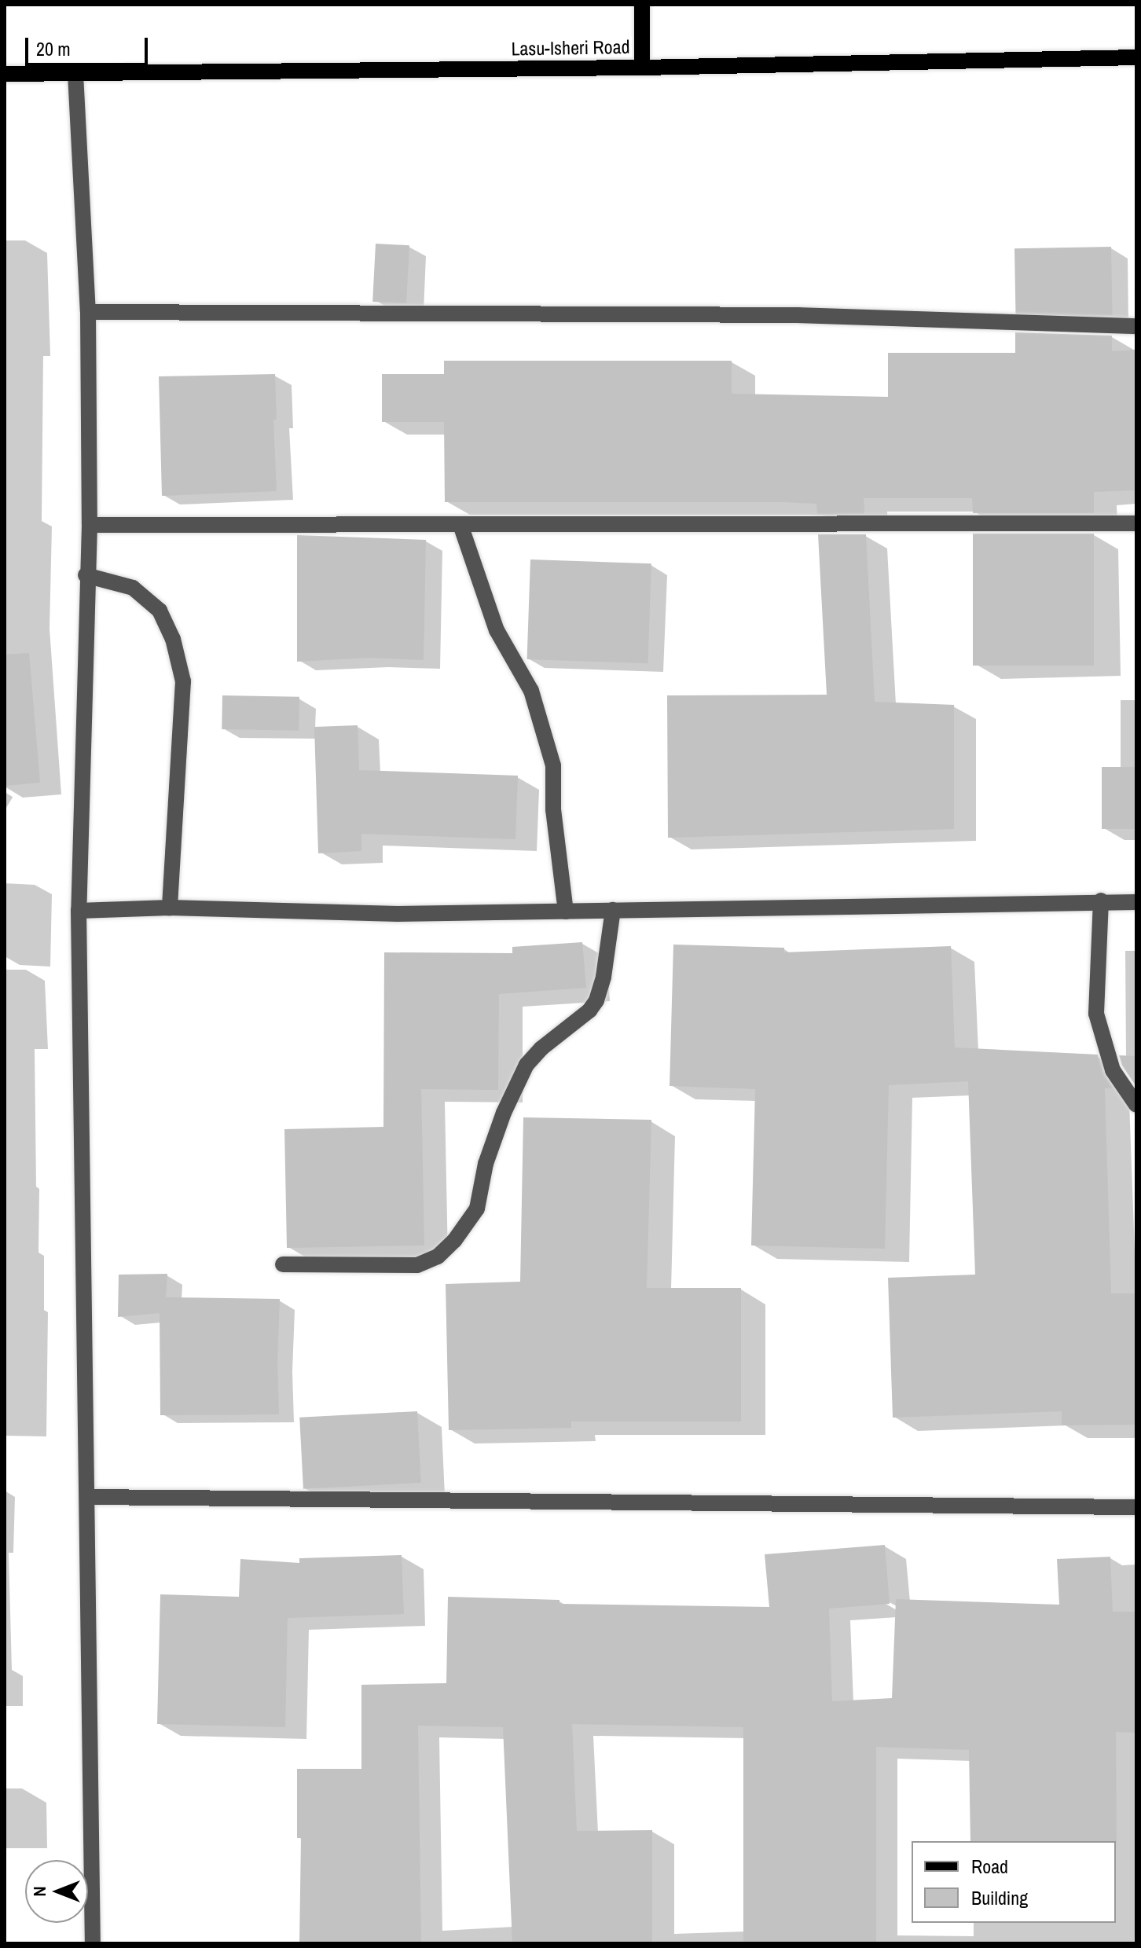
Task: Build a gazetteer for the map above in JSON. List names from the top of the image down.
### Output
{
  "streets": {
    "main road": ["Lasu-Isheri Road"]
  },
  "legend": ["Road", "Building"],
  "scale_bar": "20 m",
  "north": "left"
}
